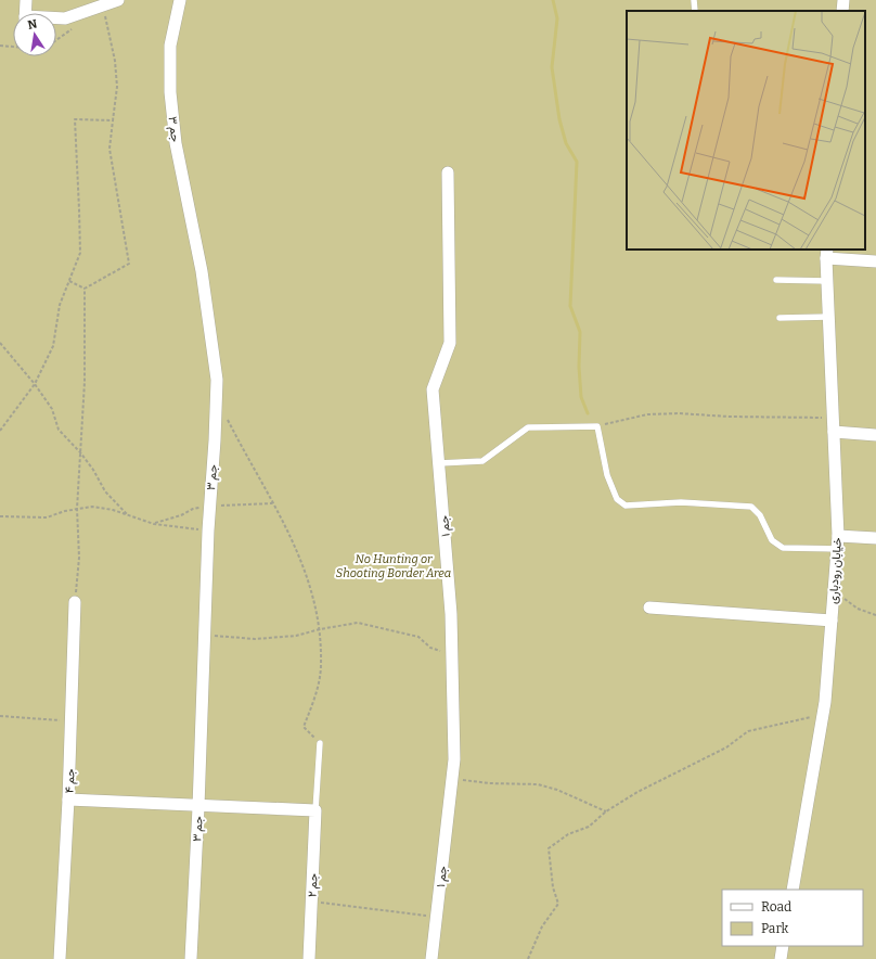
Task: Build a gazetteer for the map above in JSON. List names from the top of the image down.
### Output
{
  "streets": {
    "street": [
      "جم ۳",
      "جم ۱",
      "خیابان رودباری",
      "جم ۴",
      "جم ۲"
    ]
  },
  "parks": ["No Hunting or Shooting Border Area"],
  "legend": ["Road", "Park"],
  "north": "top"
}
